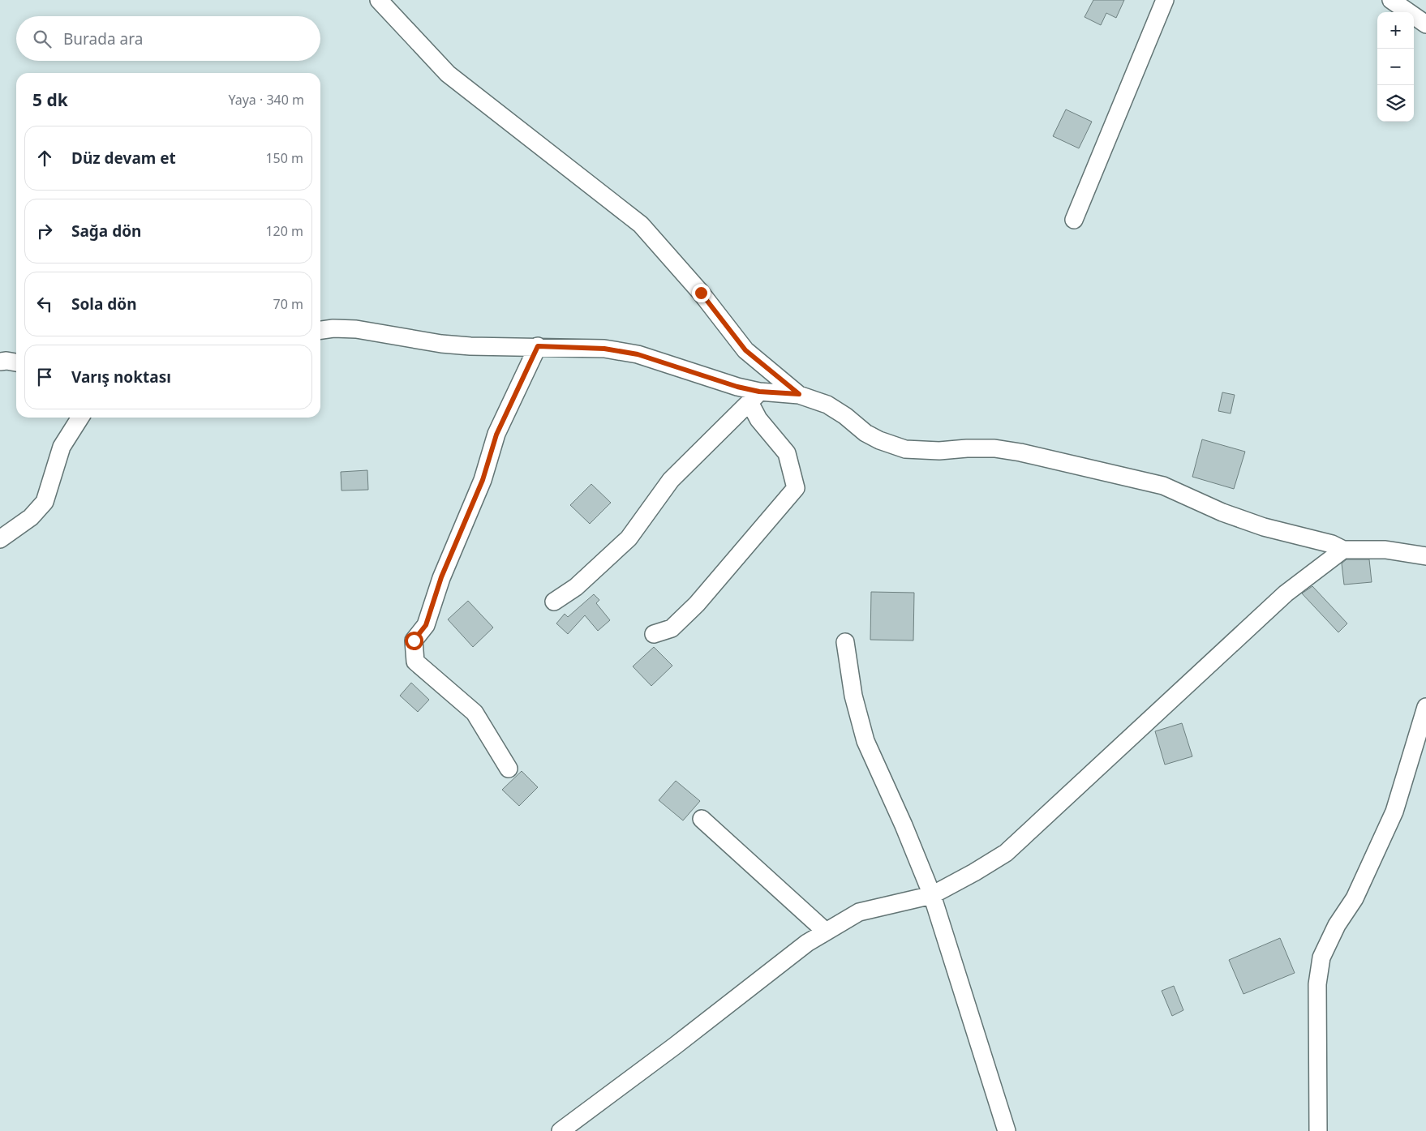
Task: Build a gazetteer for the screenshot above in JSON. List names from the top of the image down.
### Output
{
  "page": {
    "map_buttons": ["+", "−"],
    "search": "Burada ara",
    "heading": ["5 dk", "Yaya · 340 m"],
    "list": [
      ["Düz devam et", "150 m"],
      ["Sağa dön", "120 m"],
      ["Sola dön", "70 m"],
      "Varış noktası"
    ]
  }
}
